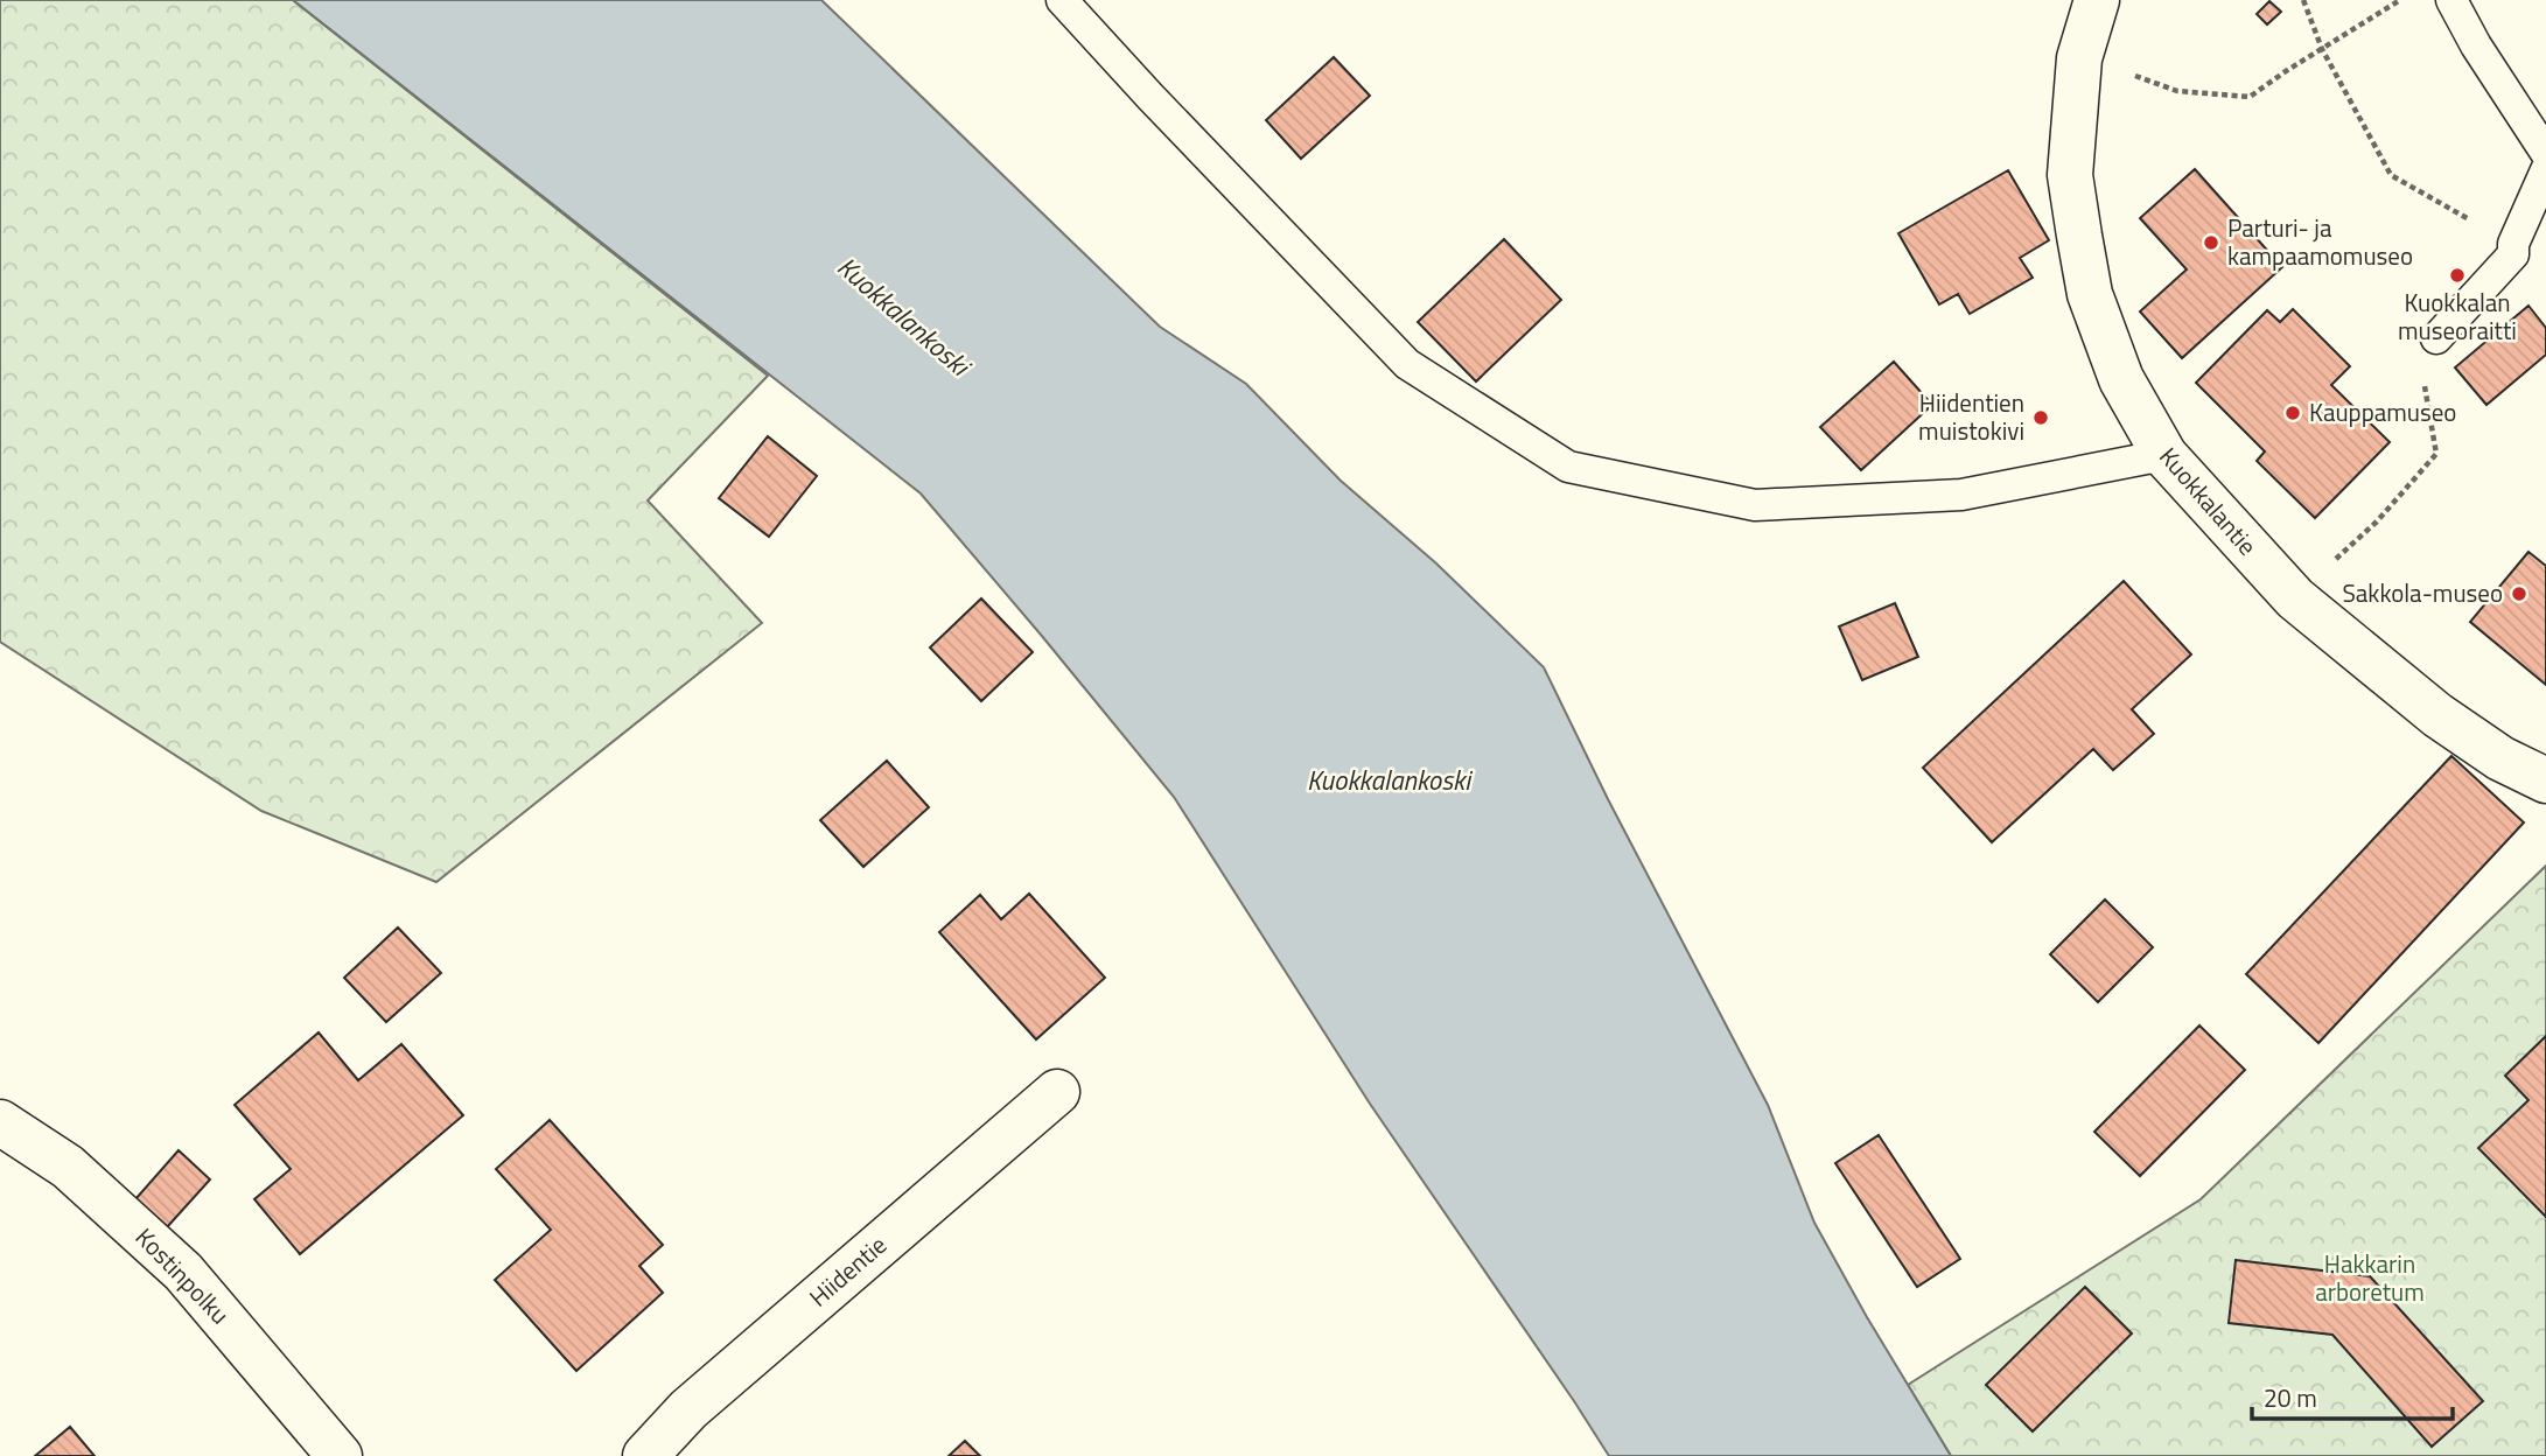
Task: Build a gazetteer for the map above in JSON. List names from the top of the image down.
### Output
{
  "streets": {
    "street": ["Kuokkalantie", "Hiidentie", "Kostinpolku"]
  },
  "water": ["Kuokkalankoski"],
  "parks": ["Hakkarin arboretum"],
  "places": [
    "Parturi- ja kampaamomuseo",
    "Kuokkalan museoraitti",
    "Kauppamuseo",
    "Hiidentien muistokivi",
    "Sakkola-museo"
  ],
  "scale_bar": "20 m"
}
